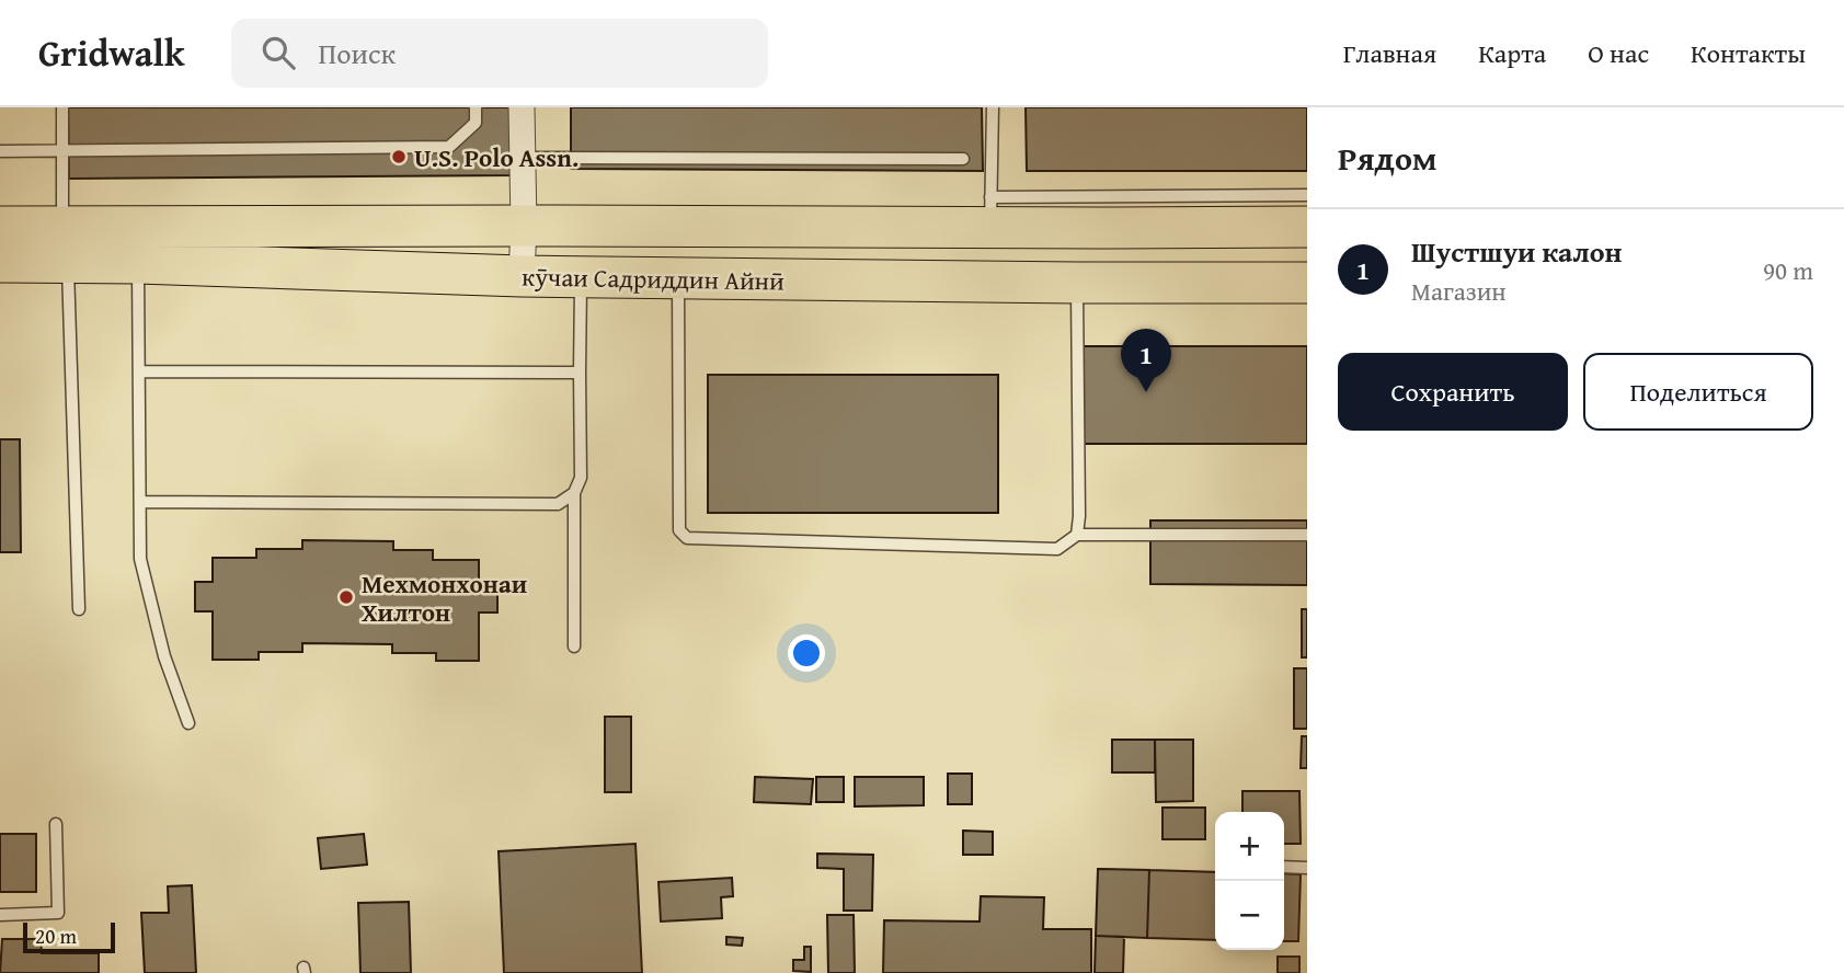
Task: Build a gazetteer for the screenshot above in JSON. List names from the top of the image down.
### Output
{
  "streets": {
    "highway": ["кӯчаи Садриддин Айнӣ"]
  },
  "places": ["U.S. Polo Assn.", "Мехмонхонаи Хилтон"],
  "scale_bar": "20 m",
  "page": {
    "header": "Gridwalk",
    "search": "Поиск",
    "nav": [
      "Главная",
      "Карта",
      "О нас",
      "Контакты"
    ],
    "heading": "Рядом",
    "list": [
      {
        "mark": "1",
        "name": "Шустшуи калон",
        "note": "Магазин",
        "value": "90 m"
      }
    ],
    "pins": "1",
    "buttons": ["Сохранить", "Поделиться"],
    "map_buttons": ["+", "−"],
    "scale": "20 m"
  }
}
